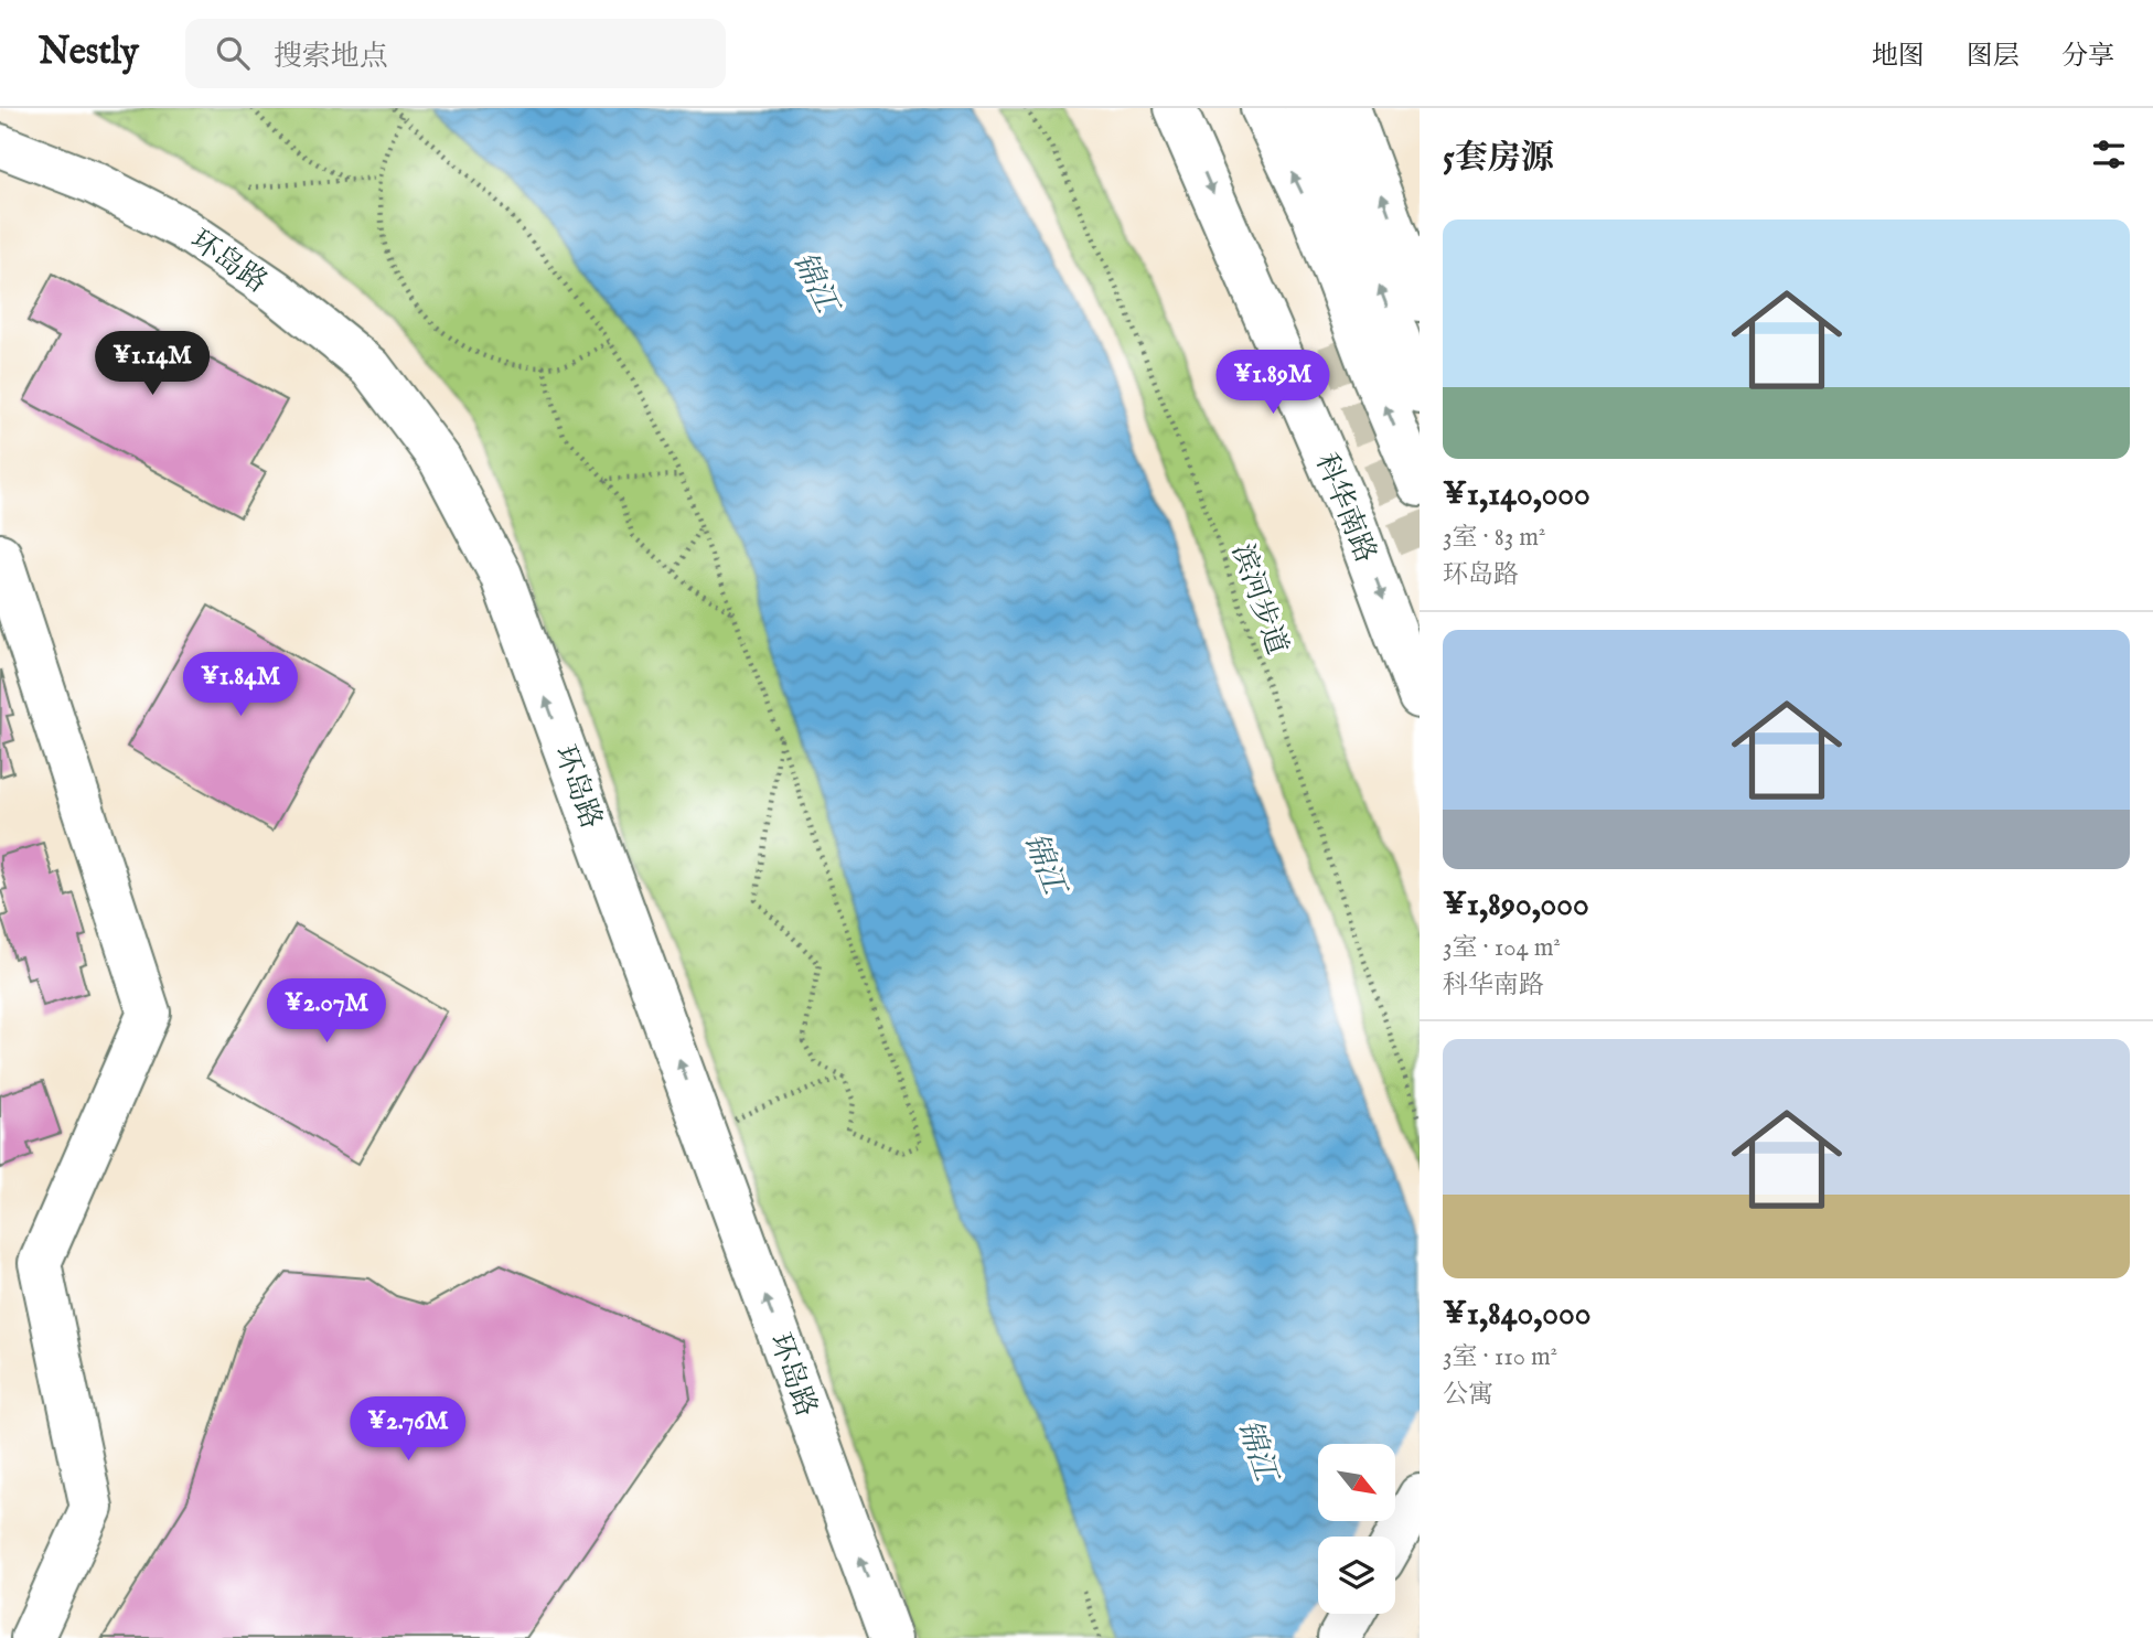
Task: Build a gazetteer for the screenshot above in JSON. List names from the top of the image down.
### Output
{
  "streets": {
    "main road": ["环岛路", "科华南路"],
    "path": ["滨河步道"]
  },
  "one_way": ["环岛路"],
  "water": ["锦江"],
  "north": "bottom right",
  "page": {
    "header": "Nestly",
    "search": "搜索地点",
    "nav": ["地图", "图层", "分享"],
    "heading": "5套房源",
    "list": [
      {
        "name": "¥1,140,000",
        "note": "3室 · 83 m² · 环岛路"
      },
      {
        "name": "¥1,890,000",
        "note": "3室 · 104 m² · 科华南路"
      },
      {
        "name": "¥1,840,000",
        "note": "3室 · 110 m² · 公寓"
      }
    ],
    "price": [
      "¥1.14M",
      "¥1.89M",
      "¥1.84M",
      "¥2.07M",
      "¥2.76M"
    ]
  }
}
